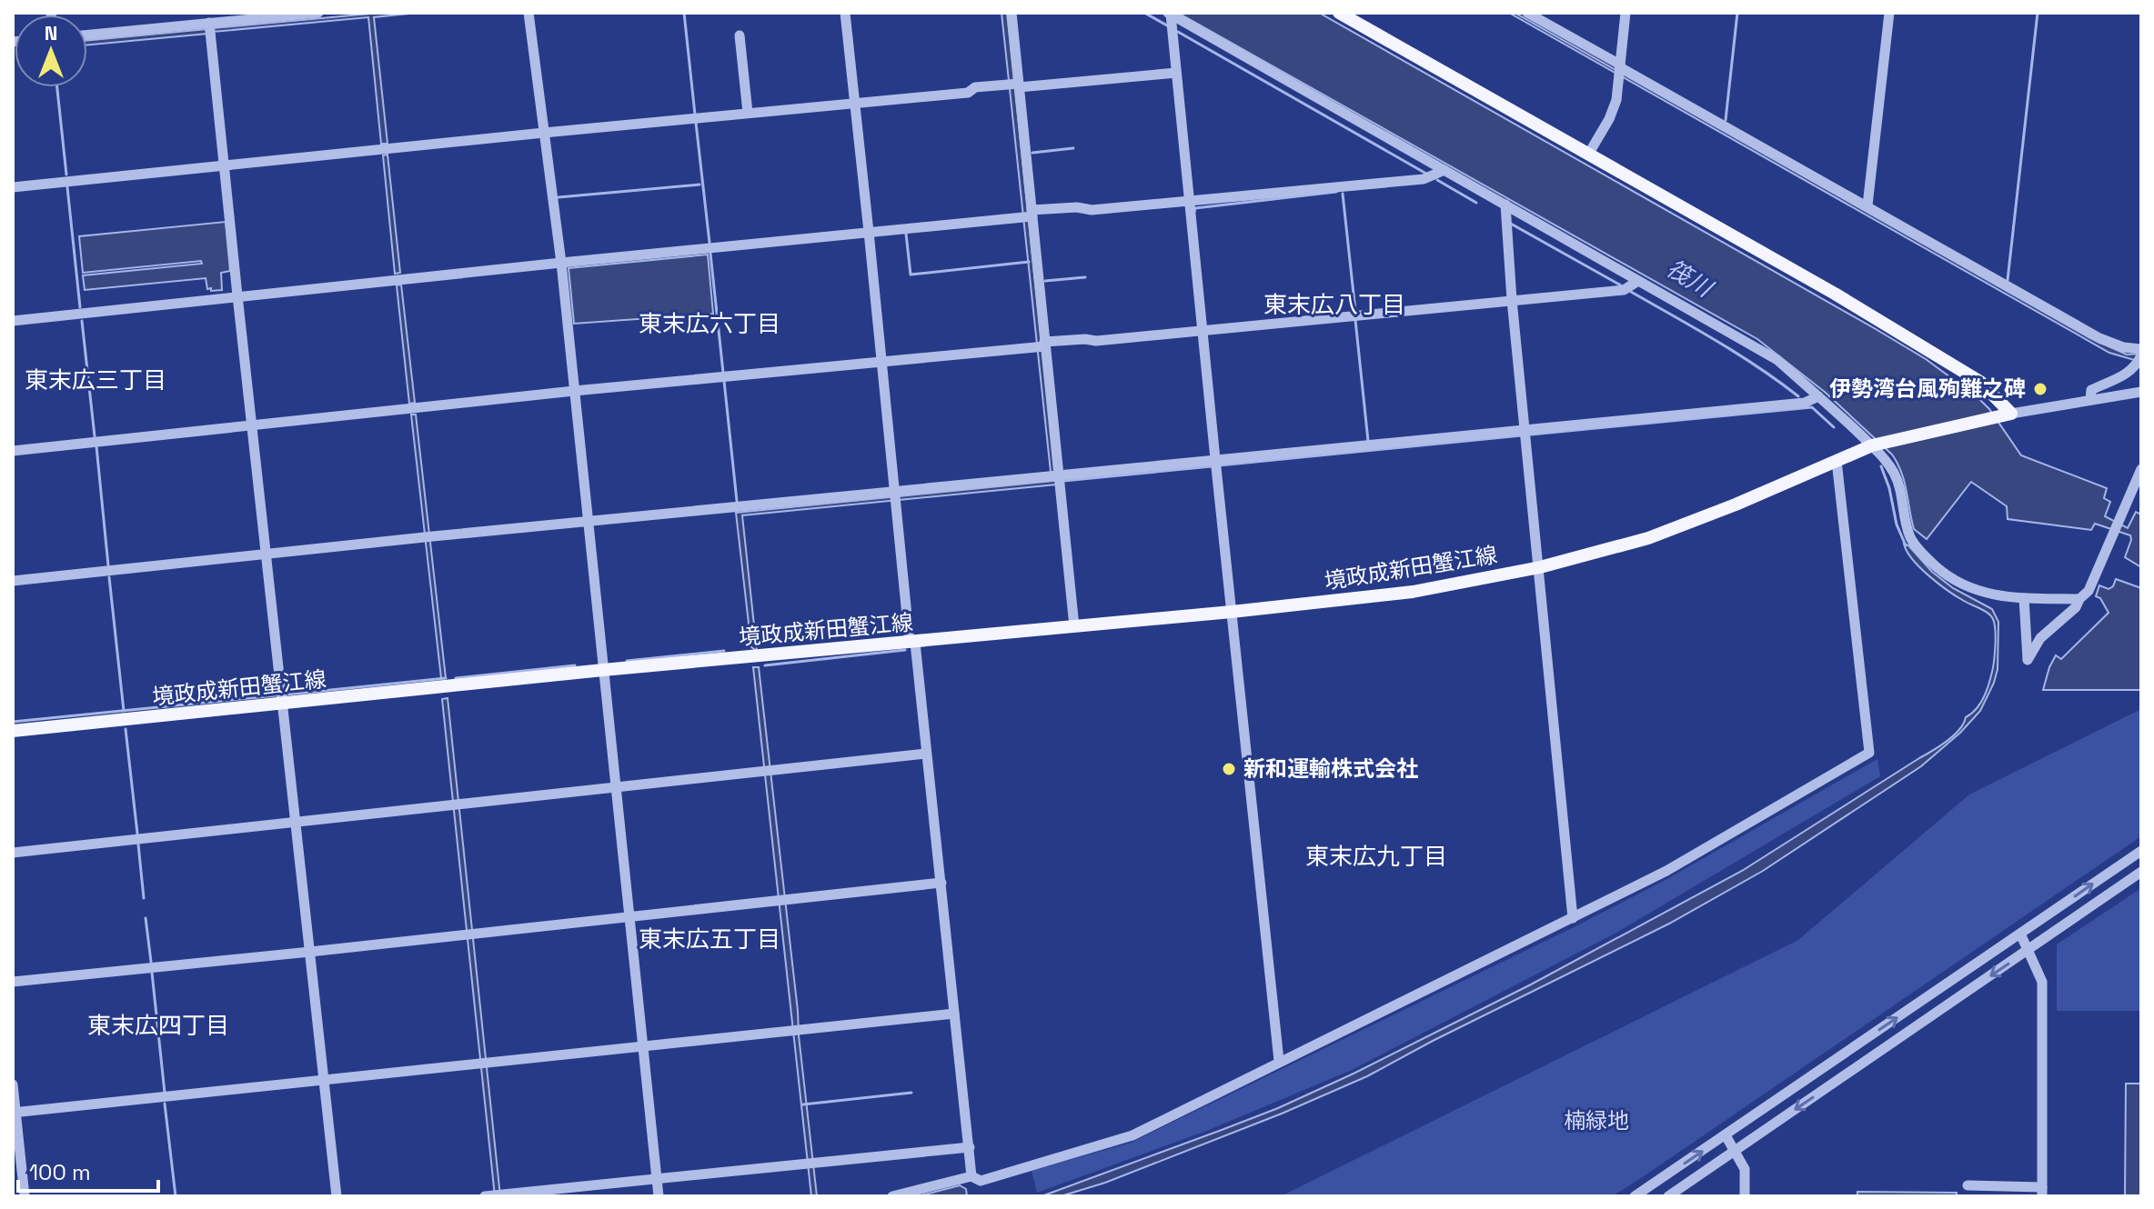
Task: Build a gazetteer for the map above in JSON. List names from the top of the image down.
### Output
{
  "streets": {
    "main road": ["境政成新田蟹江線"]
  },
  "districts": [
    "東末広八丁目",
    "東末広六丁目",
    "東末広三丁目",
    "東末広九丁目",
    "東末広五丁目",
    "東末広四丁目"
  ],
  "water": ["筏川"],
  "parks": ["楠緑地"],
  "places": ["伊勢湾台風殉難之碑", "新和運輸株式会社"],
  "scale_bar": "100 m",
  "north": "top"
}
